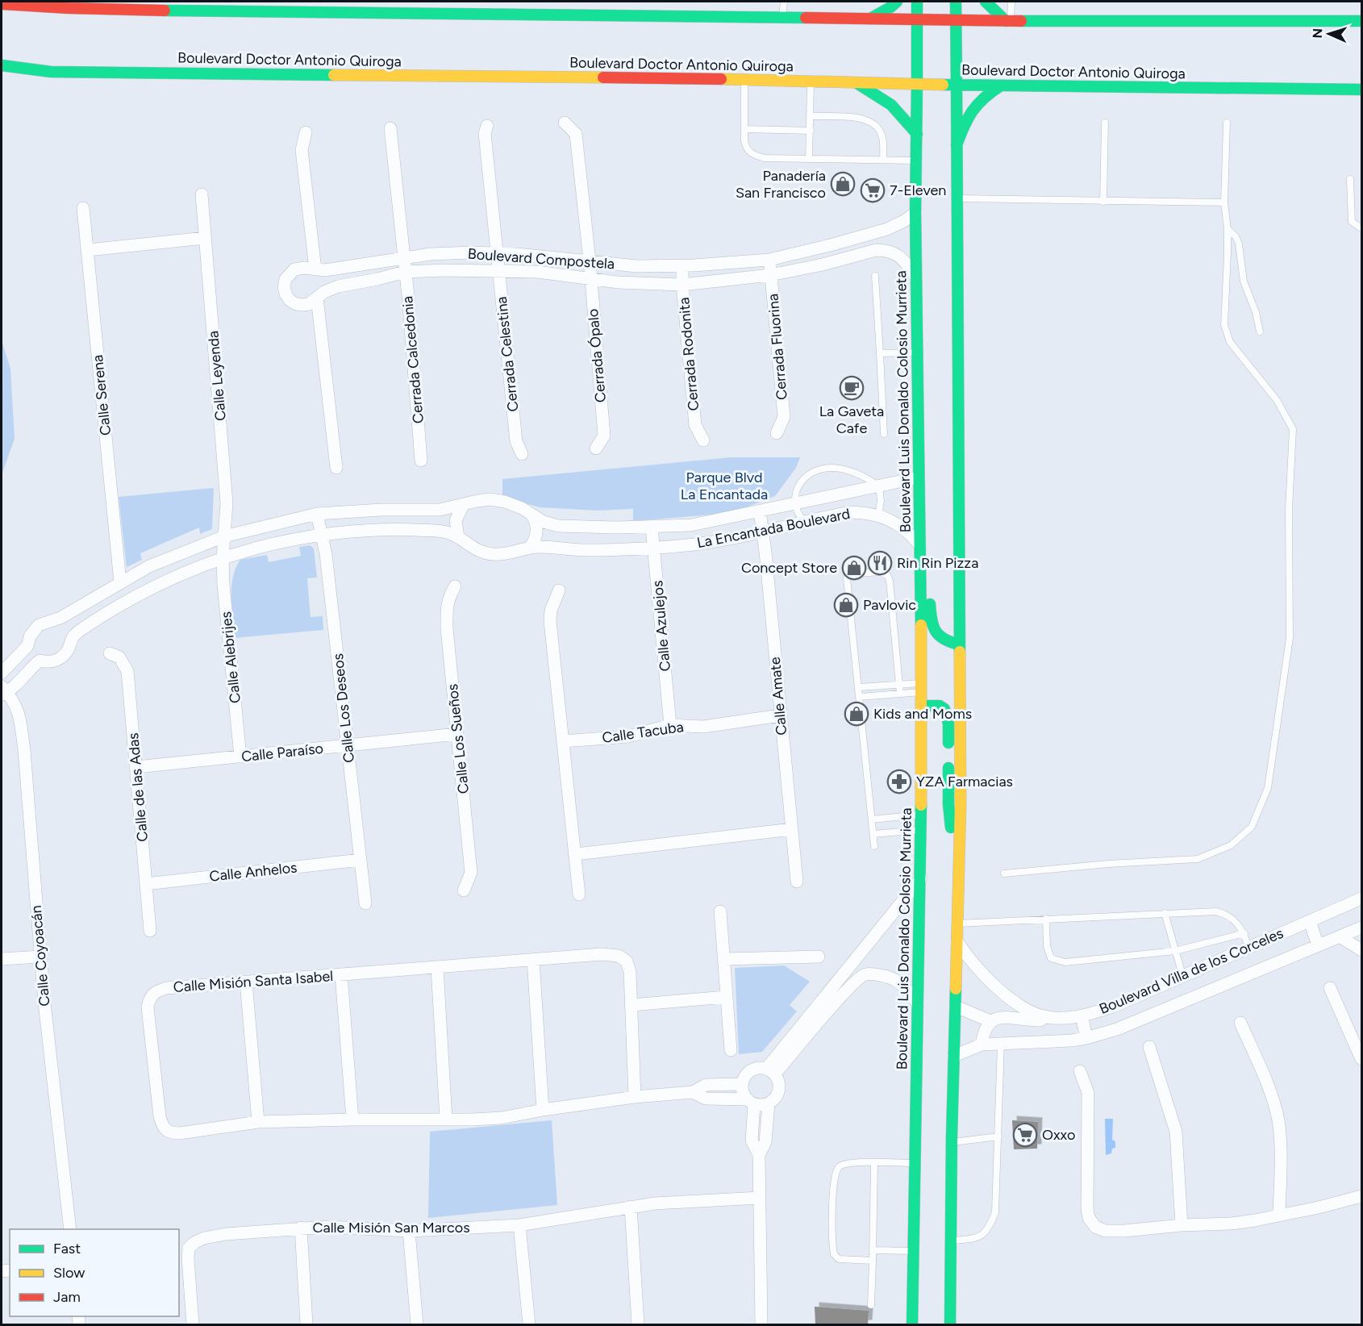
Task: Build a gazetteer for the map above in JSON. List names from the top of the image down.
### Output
{
  "streets": {
    "main road": ["Boulevard Doctor Antonio Quiroga", "Boulevard Luis Donaldo Colosio Murrieta"],
    "street": [
      "Boulevard Compostela",
      "Cerrada Fluorina",
      "Cerrada Celestina",
      "Cerrada Rodonita",
      "Cerrada Ópalo",
      "Cerrada Calcedonia",
      "Calle Leyenda",
      "Calle Serena",
      "La Encantada Boulevard",
      "Calle Azulejos",
      "Calle Alebrijes",
      "Calle Amate",
      "Calle Los Deseos",
      "Calle Tacuba",
      "Calle Los Sueños",
      "Calle Paraíso",
      "Calle de las Adas",
      "Calle Anhelos",
      "Calle Coyoacán",
      "Boulevard Villa de los Corceles",
      "Calle Misión Santa Isabel",
      "Calle Misión San Marcos"
    ]
  },
  "crossings": [
    ["Boulevard Doctor Antonio Quiroga", "Boulevard Luis Donaldo Colosio Murrieta"],
    ["Boulevard Compostela", "Cerrada Fluorina"],
    ["Boulevard Compostela", "Cerrada Celestina"],
    ["Boulevard Compostela", "Cerrada Rodonita"],
    ["Boulevard Compostela", "Cerrada Ópalo"],
    ["Boulevard Compostela", "Cerrada Calcedonia"],
    ["Boulevard Compostela", "Boulevard Luis Donaldo Colosio Murrieta"],
    ["Calle Leyenda", "La Encantada Boulevard"],
    ["Calle Leyenda", "Calle Alebrijes"],
    ["Calle Serena", "La Encantada Boulevard"],
    ["Boulevard Luis Donaldo Colosio Murrieta", "La Encantada Boulevard"],
    ["La Encantada Boulevard", "Calle Azulejos"],
    ["La Encantada Boulevard", "Calle Alebrijes"],
    ["La Encantada Boulevard", "Calle Amate"],
    ["La Encantada Boulevard", "Calle Los Deseos"],
    ["Calle Azulejos", "Calle Tacuba"],
    ["Calle Alebrijes", "Calle Paraíso"],
    ["Calle Amate", "Calle Tacuba"],
    ["Calle Los Deseos", "Calle Paraíso"],
    ["Calle Los Deseos", "Calle Anhelos"],
    ["Calle Los Sueños", "Calle Paraíso"],
    ["Calle Paraíso", "Calle de las Adas"],
    ["Calle de las Adas", "Calle Anhelos"]
  ],
  "parks": ["Parque Blvd La Encantada"],
  "places": {
    "shop": [
      "Panadería San Francisco",
      "Concept Store",
      "Pavlovic",
      "Kids and Moms"
    ],
    "supermarket": ["7-Eleven", "Oxxo"],
    "cafe": ["La Gaveta Cafe"],
    "restaurant": ["Rin Rin Pizza"],
    "pharmacy": ["YZA Farmacias"]
  },
  "legend": ["Fast", "Slow", "Jam"],
  "north": "left"
}
